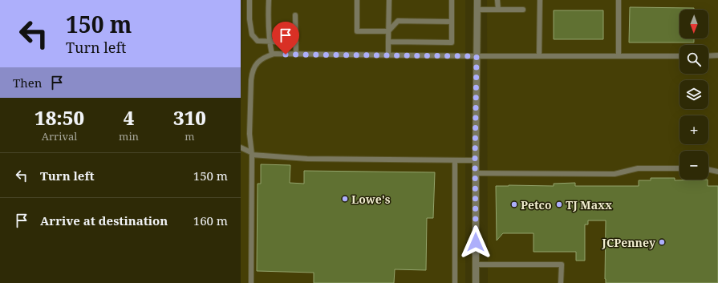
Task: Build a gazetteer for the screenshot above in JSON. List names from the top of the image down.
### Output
{
  "places": [
    "Lowe's",
    "Petco",
    "TJ Maxx",
    "JCPenney"
  ],
  "north": "bottom",
  "page": {
    "turn": ["150 m", "Turn left"],
    "map_buttons": ["+", "−"],
    "then": "Then",
    "eta": [
      "18:50",
      "Arrival",
      "4",
      "min",
      "310",
      "m"
    ],
    "list": [
      {
        "name": "Turn left",
        "value": "150 m"
      },
      {
        "name": "Arrive at destination",
        "value": "160 m"
      }
    ]
  }
}
